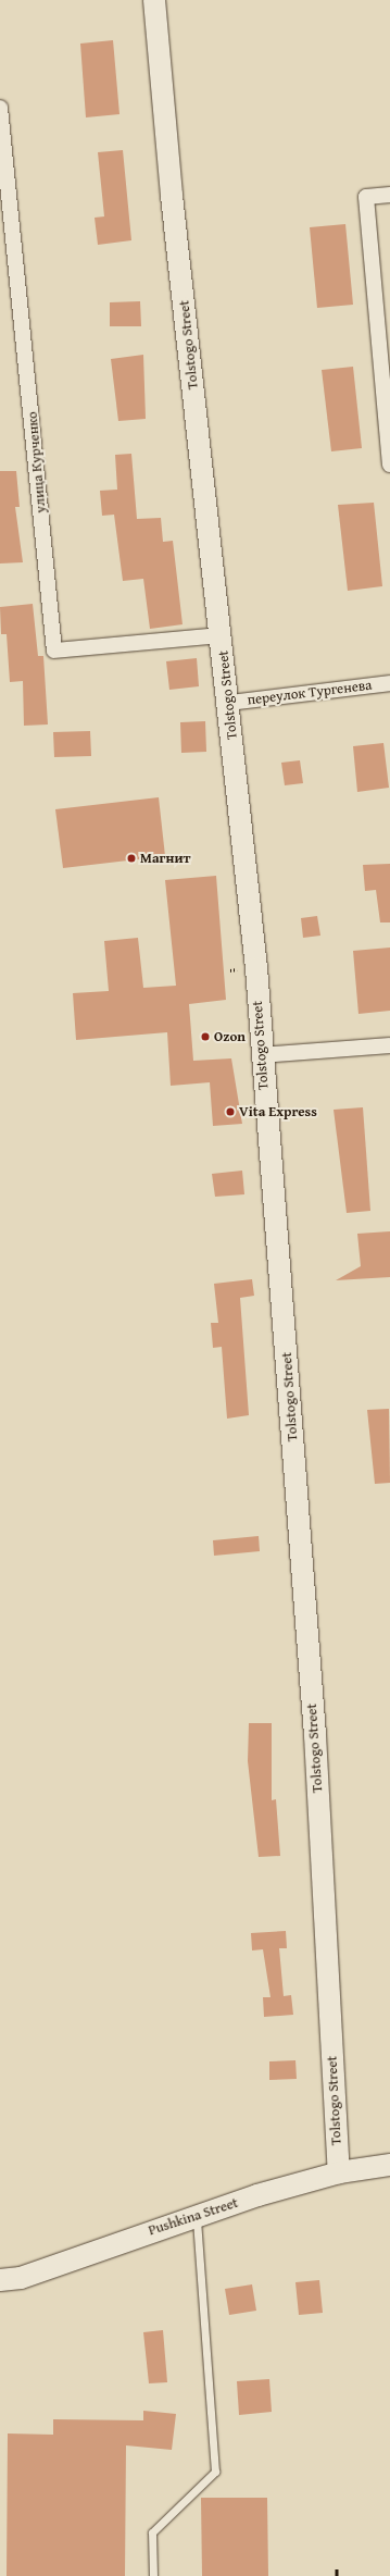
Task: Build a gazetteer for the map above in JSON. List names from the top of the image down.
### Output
{
  "streets": {
    "main road": ["Tolstogo Street", "Pushkina Street"],
    "street": ["улица Курченко", "переулок Тургенева"]
  },
  "crossings": [
    ["Tolstogo Street", "улица Курченко"],
    ["Tolstogo Street", "переулок Тургенева"],
    ["Tolstogo Street", "Pushkina Street"]
  ],
  "places": ["Магнит", "Ozon", "Vita Express"]
}
